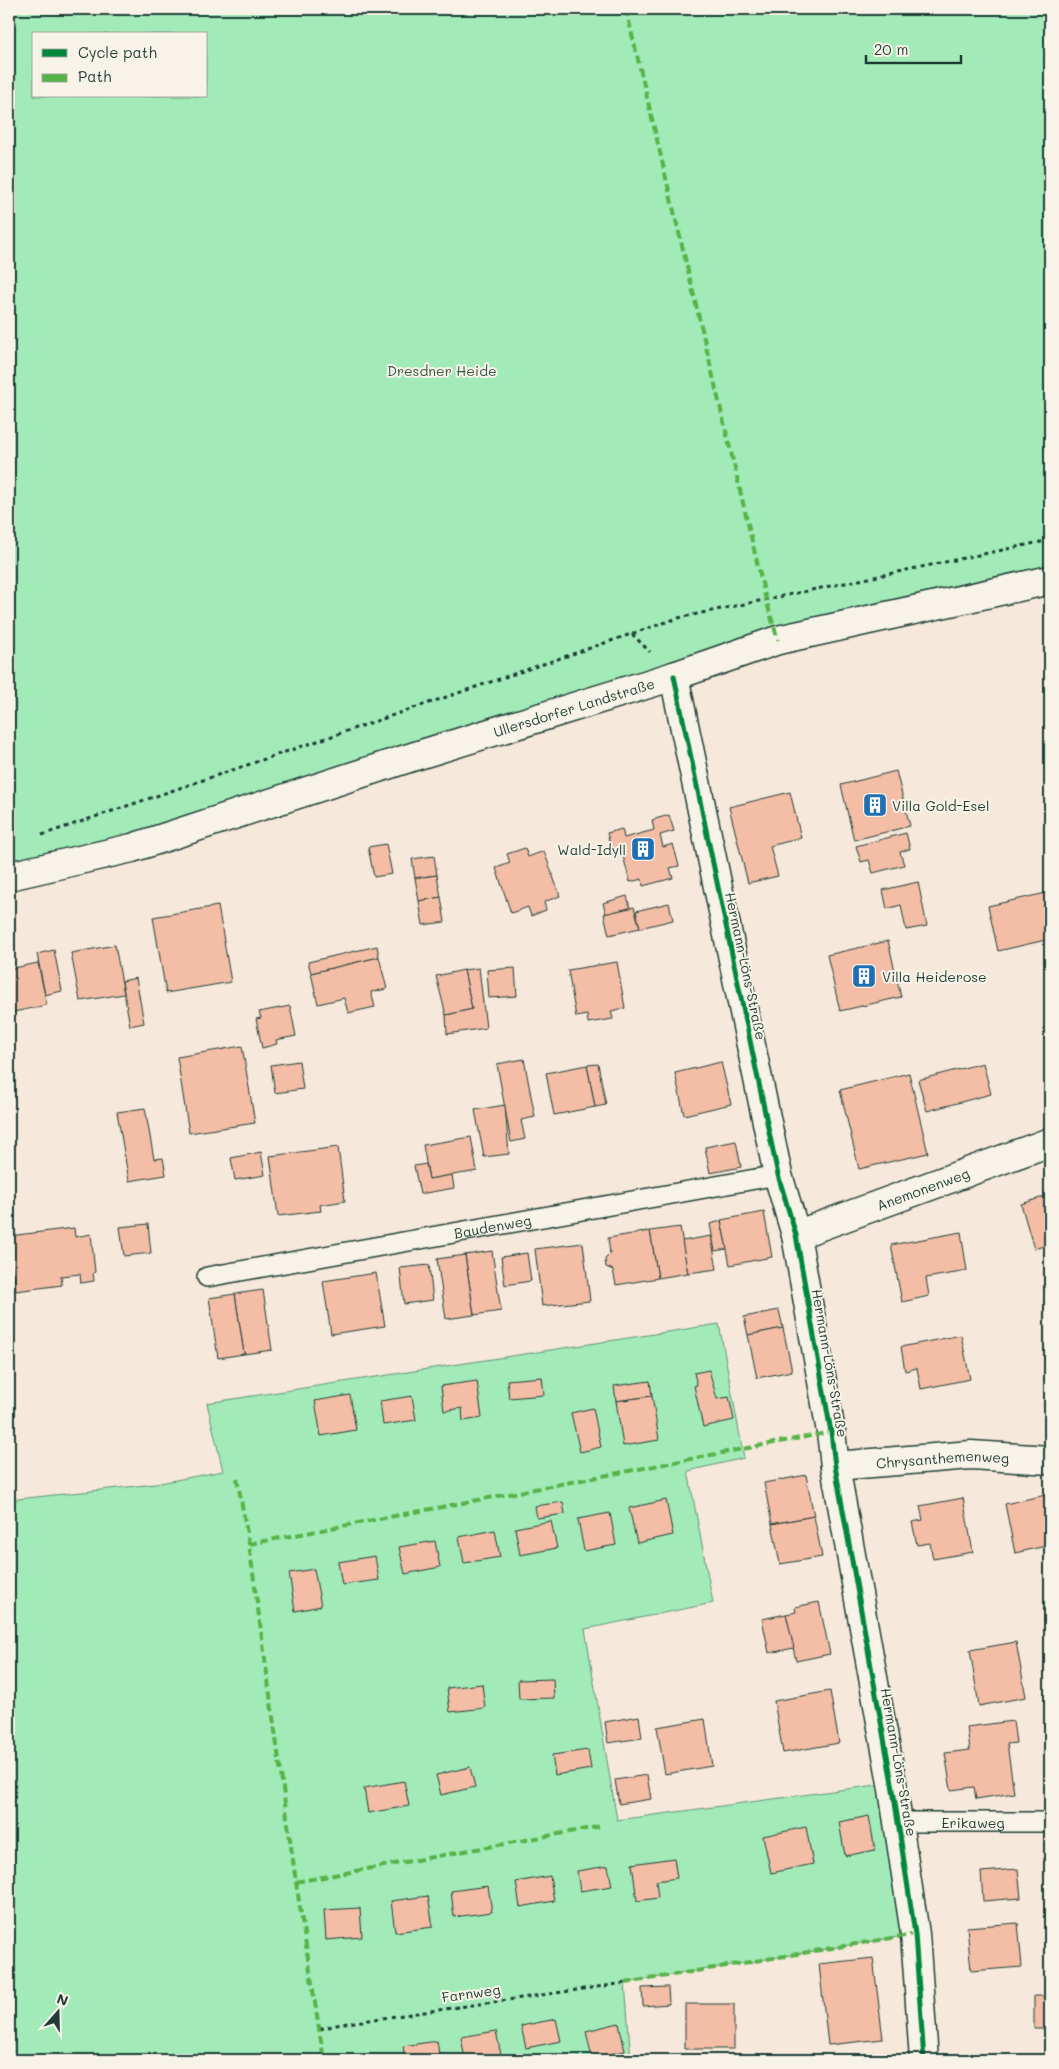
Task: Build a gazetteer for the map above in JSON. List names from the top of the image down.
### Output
{
  "streets": {
    "street": [
      "Ullersdorfer Landstraße",
      "Hermann-Löns-Straße",
      "Anemonenweg",
      "Chrysanthemenweg"
    ],
    "lane": ["Baudenweg", "Erikaweg"],
    "path": ["Farnweg"]
  },
  "crossings": [
    ["Ullersdorfer Landstraße", "Hermann-Löns-Straße"],
    ["Hermann-Löns-Straße", "Anemonenweg"],
    ["Hermann-Löns-Straße", "Baudenweg"],
    ["Hermann-Löns-Straße", "Chrysanthemenweg"],
    ["Hermann-Löns-Straße", "Erikaweg"]
  ],
  "parks": ["Dresdner Heide"],
  "places": {
    "building": ["Villa Gold-Esel", "Wald-Idyll", "Villa Heiderose"]
  },
  "legend": ["Cycle path", "Path"],
  "scale_bar": "20 m",
  "north": "top"
}
